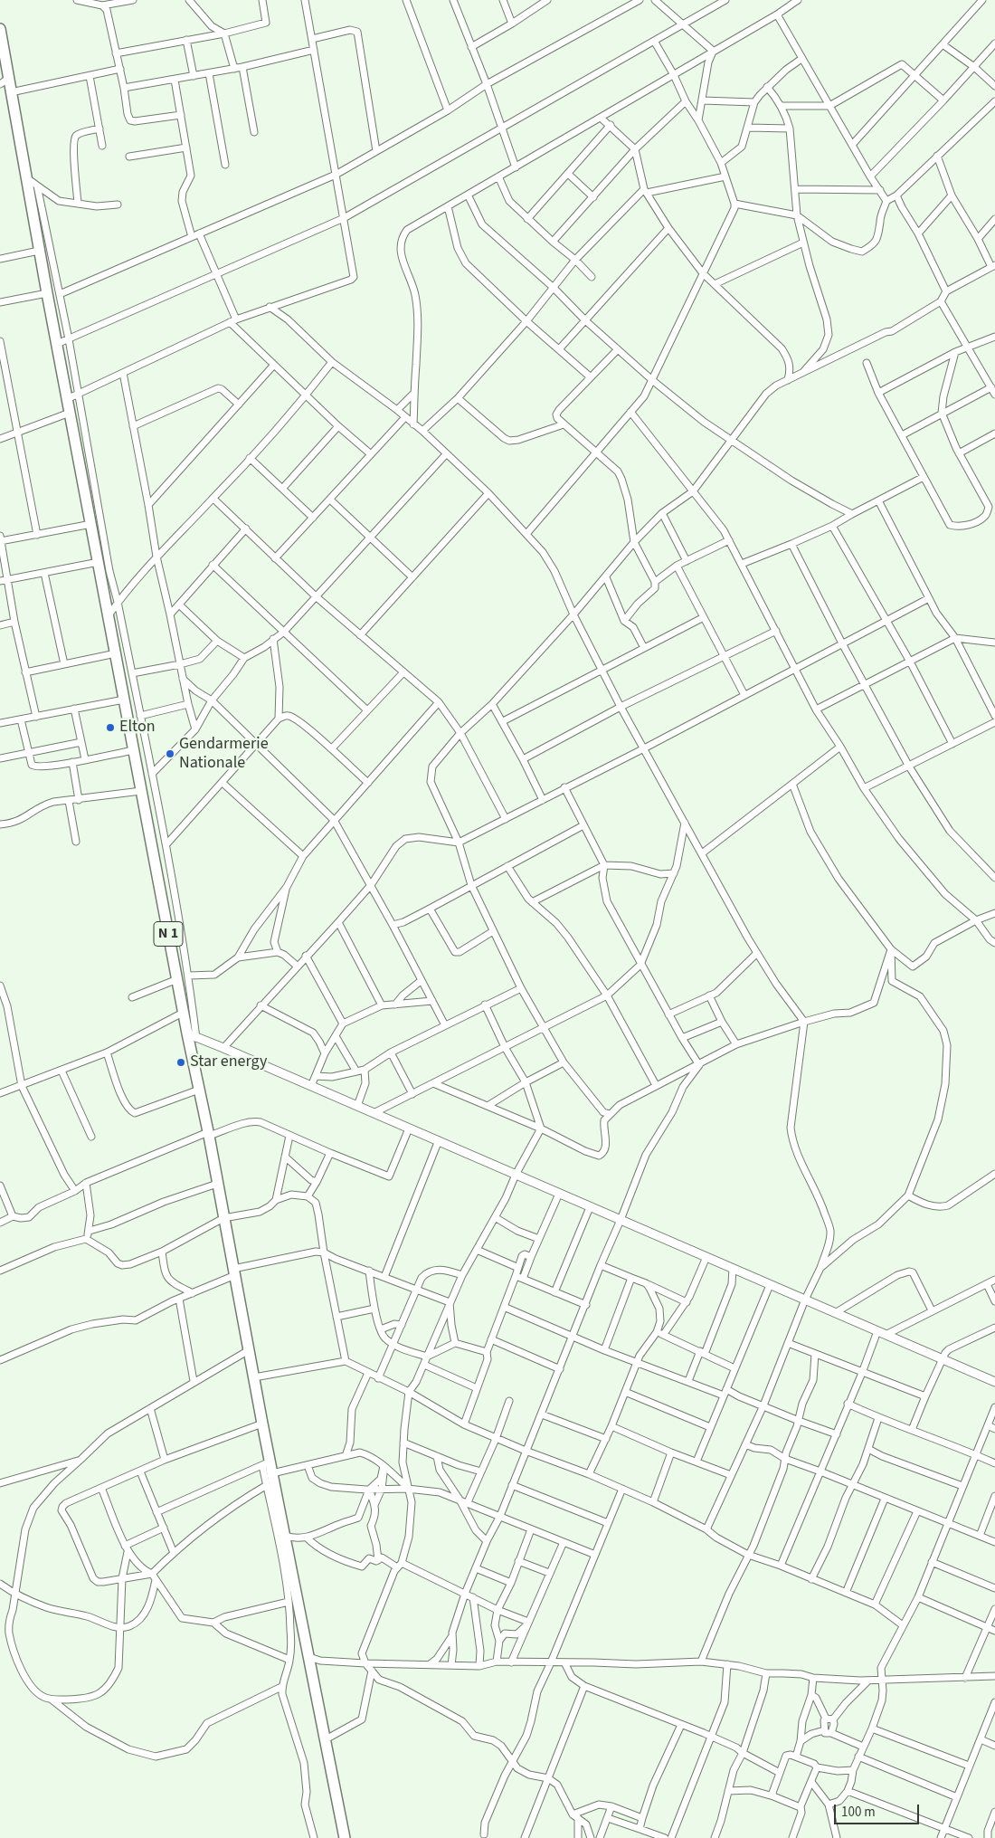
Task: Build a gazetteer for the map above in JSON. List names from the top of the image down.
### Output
{
  "streets": {
    "highway": ["N 1"]
  },
  "places": ["Elton", "Gendarmerie Nationale", "Star energy"],
  "scale_bar": "100 m"
}
